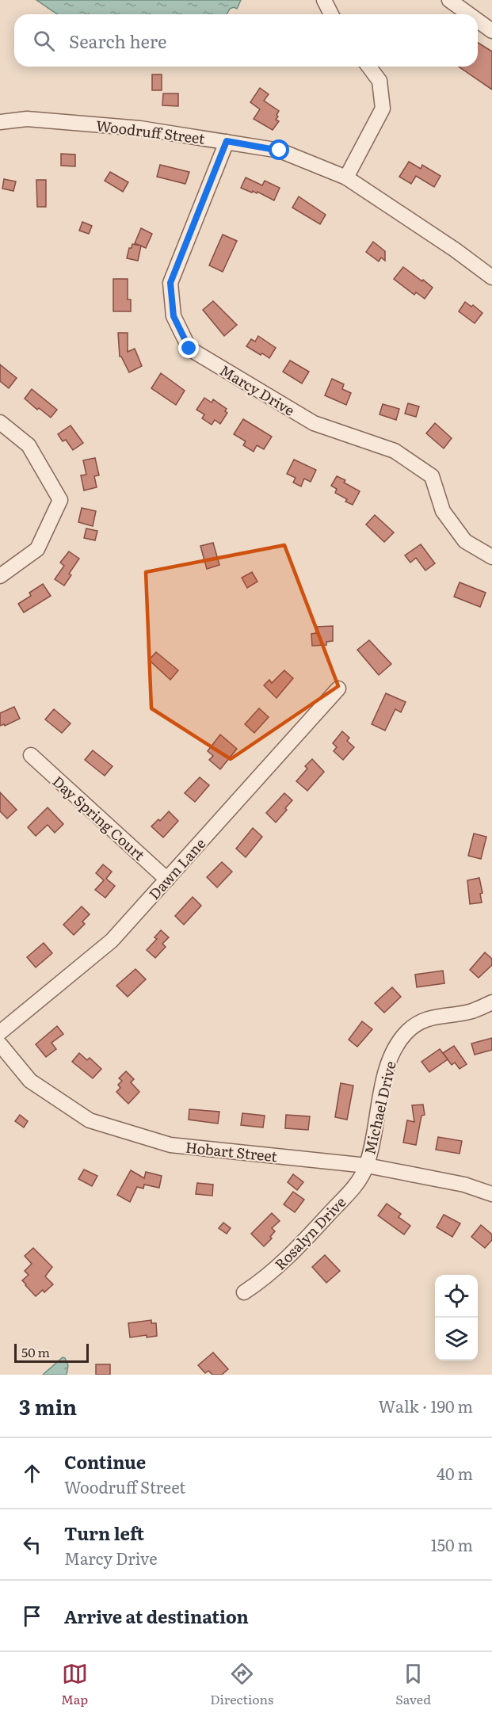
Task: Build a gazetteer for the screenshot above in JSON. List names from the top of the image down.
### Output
{
  "streets": {
    "street": [
      "Woodruff Street",
      "Marcy Drive",
      "Day Spring Court",
      "Dawn Lane",
      "Michael Drive",
      "Hobart Street",
      "Rosalyn Drive"
    ]
  },
  "crossings": [
    ["Woodruff Street", "Marcy Drive"],
    ["Day Spring Court", "Dawn Lane"],
    ["Michael Drive", "Hobart Street"],
    ["Michael Drive", "Rosalyn Drive"],
    ["Hobart Street", "Rosalyn Drive"]
  ],
  "scale_bar": "50 m",
  "page": {
    "search": "Search here",
    "scale": "50 m",
    "heading": ["3 min", "Walk · 190 m"],
    "list": [
      ["Continue", "Woodruff Street", "40 m"],
      ["Turn left", "Marcy Drive", "150 m"],
      "Arrive at destination"
    ],
    "nav": ["Map", "Directions", "Saved"]
  }
}
